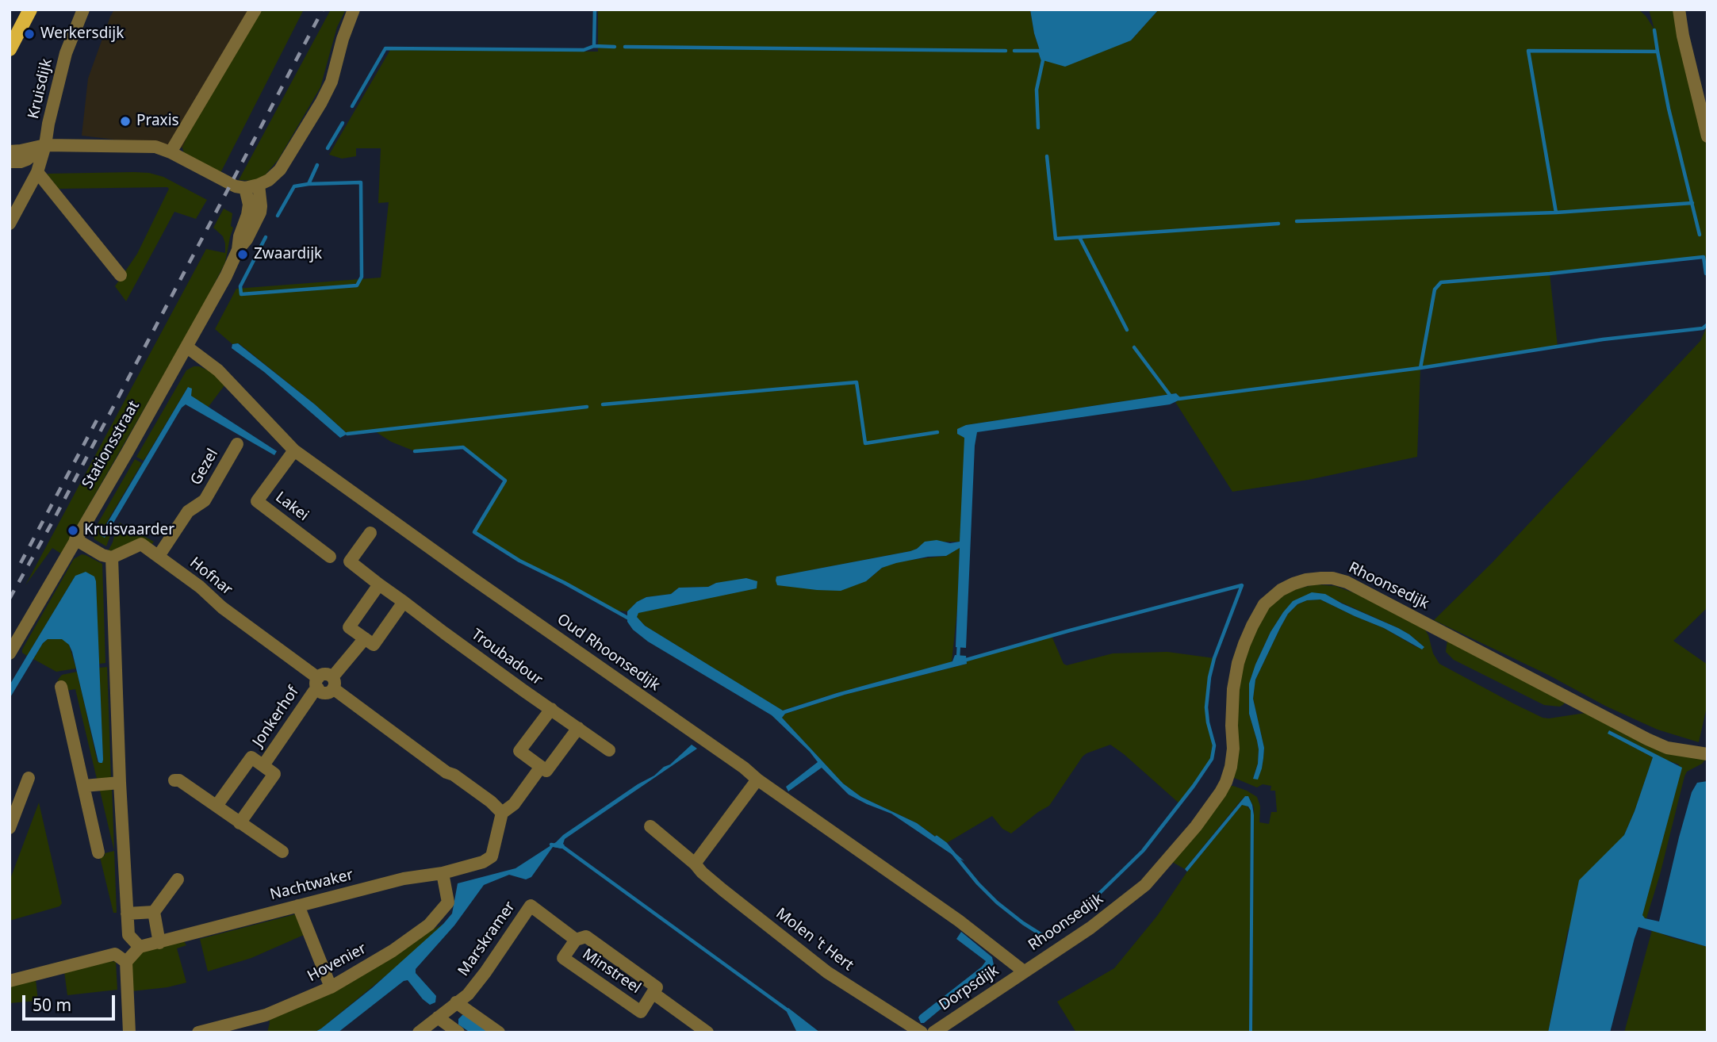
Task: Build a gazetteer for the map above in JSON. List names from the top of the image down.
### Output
{
  "streets": {
    "street": [
      "Kruisdijk",
      "Stationsstraat",
      "Gezel",
      "Lakei",
      "Hofnar",
      "Rhoonsedijk",
      "Oud Rhoonsedijk",
      "Troubadour",
      "Jonkerhof",
      "Nachtwaker",
      "Marskramer",
      "Molen 't Hert",
      "Hovenier",
      "Minstreel",
      "Dorpsdijk"
    ]
  },
  "crossings": [
    ["Stationsstraat", "Oud Rhoonsedijk"],
    ["Gezel", "Hofnar"],
    ["Lakei", "Oud Rhoonsedijk"],
    ["Hofnar", "Jonkerhof"],
    ["Rhoonsedijk", "Oud Rhoonsedijk"],
    ["Rhoonsedijk", "Dorpsdijk"],
    ["Oud Rhoonsedijk", "Dorpsdijk"],
    ["Nachtwaker", "Hovenier"],
    ["Marskramer", "Minstreel"]
  ],
  "places": [
    "Werkersdijk",
    "Praxis",
    "Zwaardijk",
    "Kruisvaarder"
  ],
  "scale_bar": "50 m"
}
